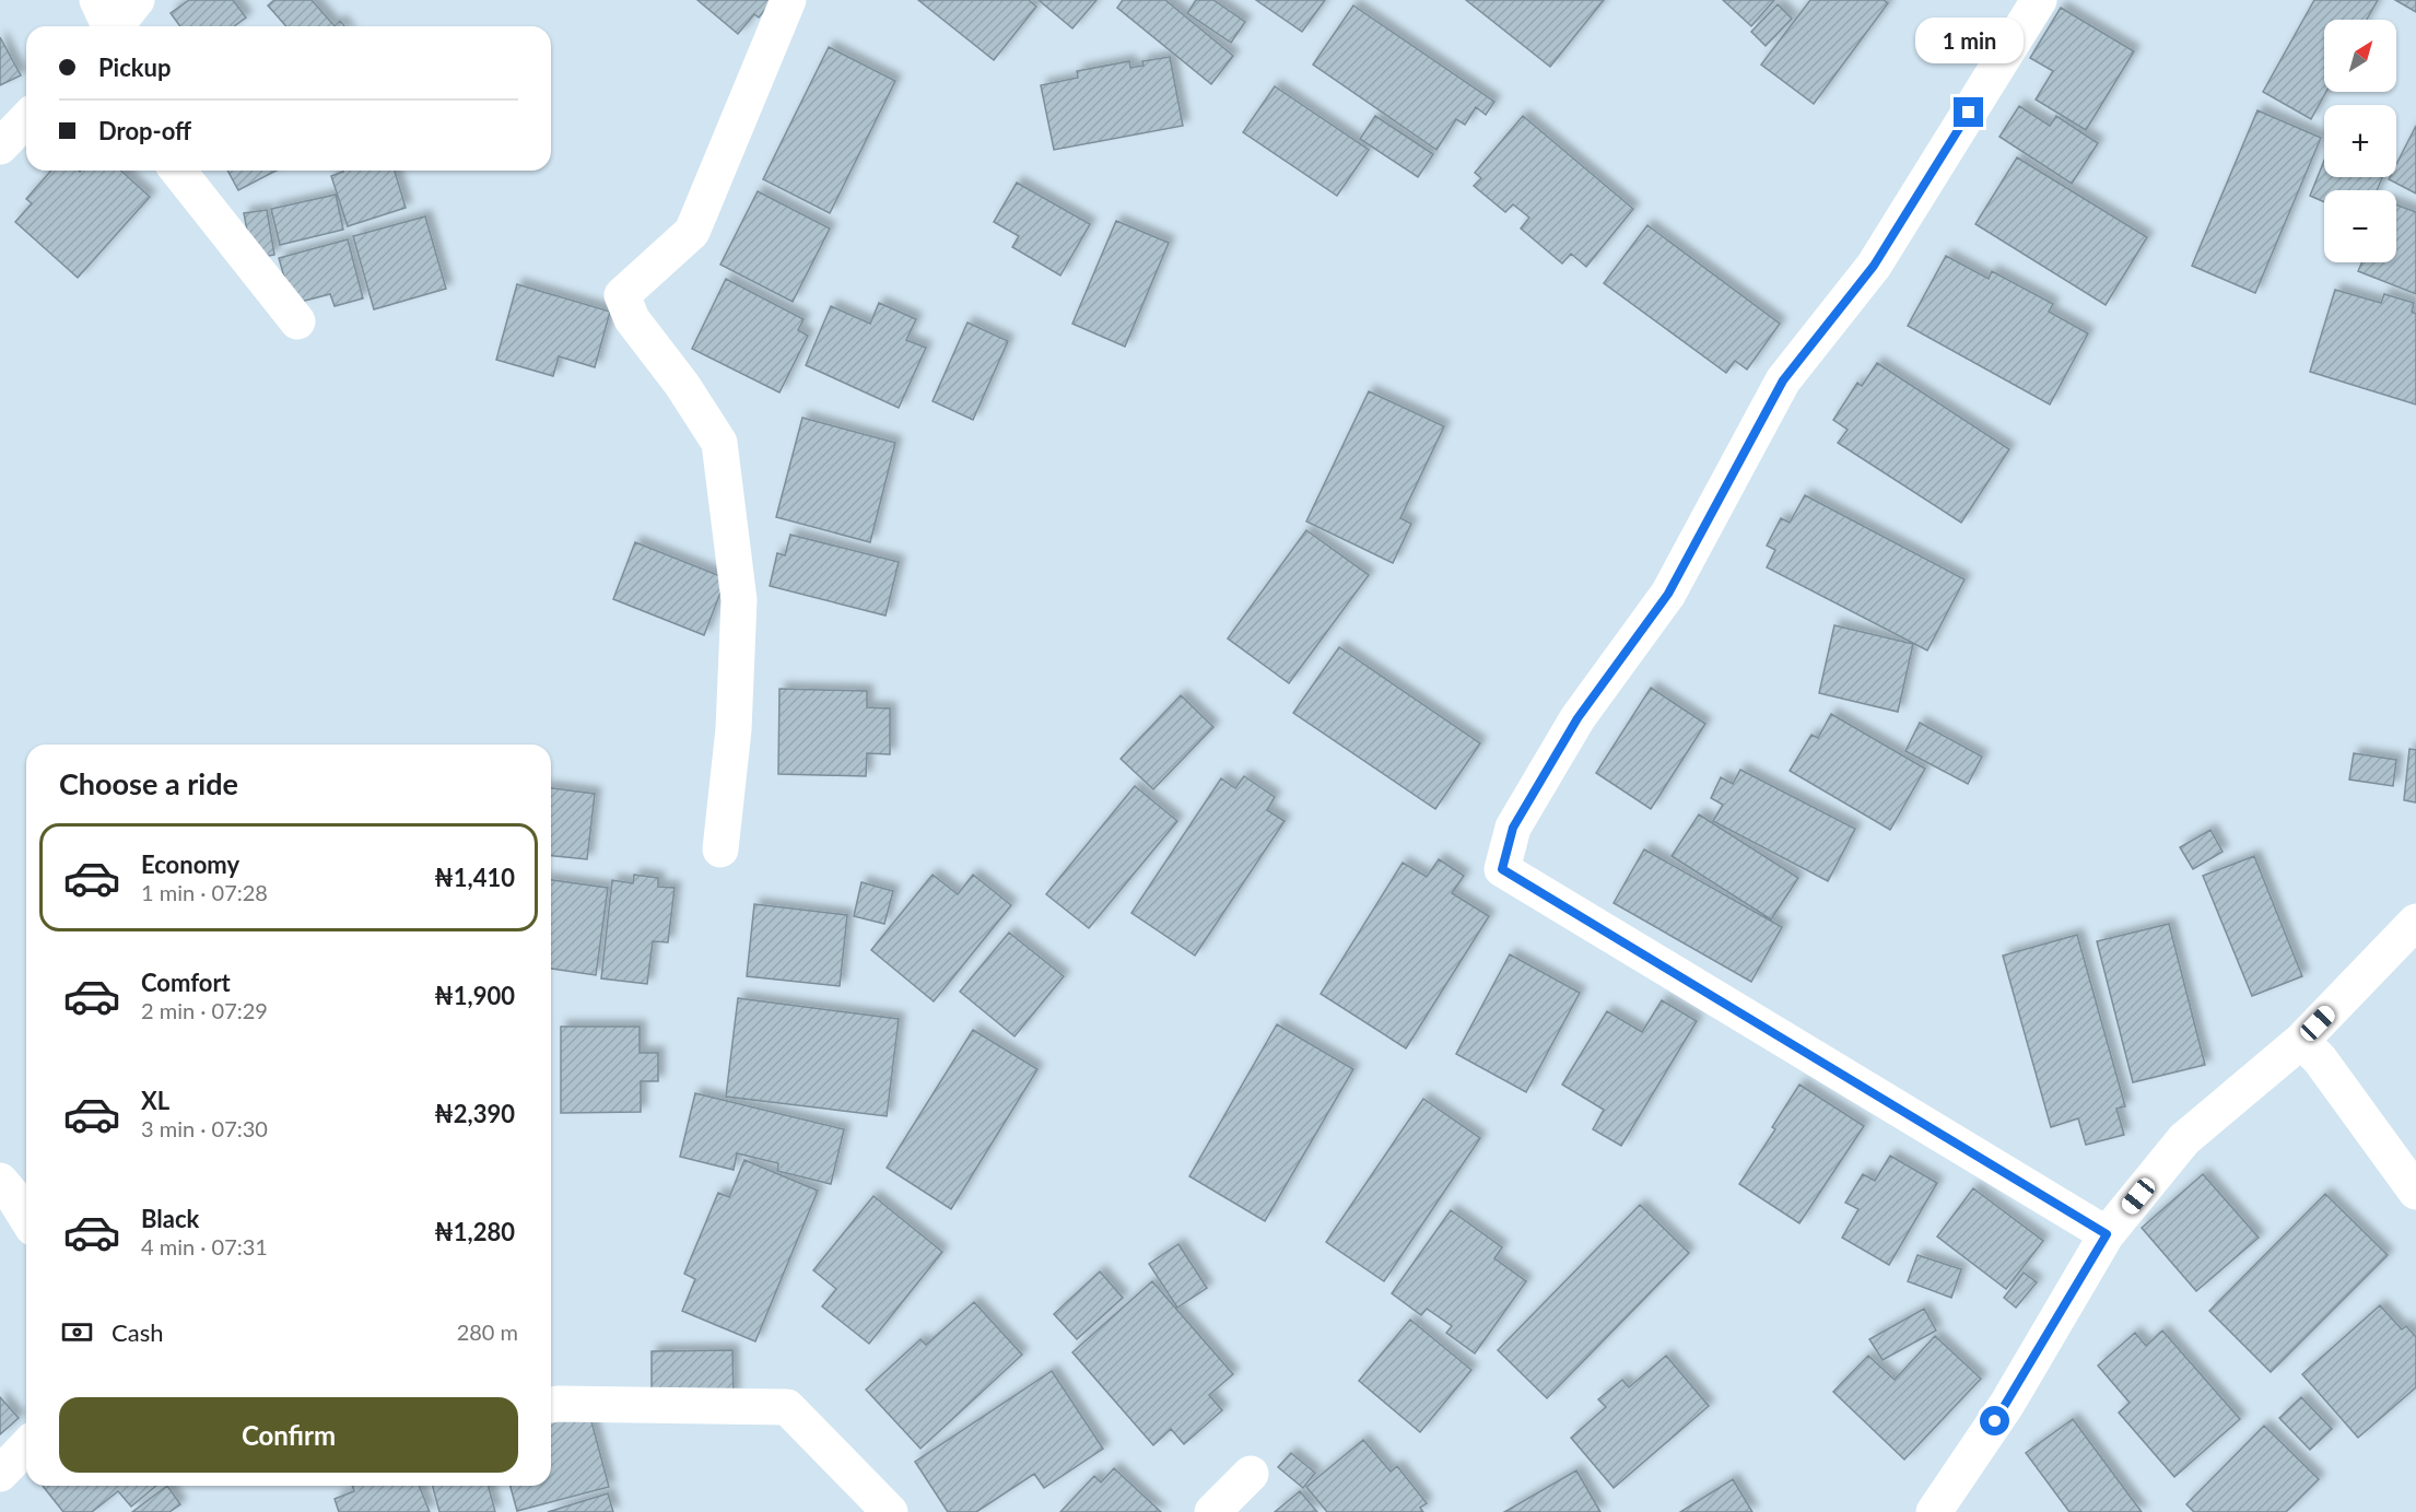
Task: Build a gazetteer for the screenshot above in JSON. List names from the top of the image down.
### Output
{
  "north": "top right",
  "page": {
    "bubble": "1 min",
    "map_buttons": ["+", "−"],
    "banner": ["Pickup", "Drop-off"],
    "heading": "Choose a ride",
    "list": [
      {
        "name": "Economy",
        "note": "1 min · 07:28",
        "value": "₦1,410"
      },
      {
        "name": "Comfort",
        "note": "2 min · 07:29",
        "value": "₦1,900"
      },
      {
        "name": "XL",
        "note": "3 min · 07:30",
        "value": "₦2,390"
      },
      {
        "name": "Black",
        "note": "4 min · 07:31",
        "value": "₦1,280"
      }
    ],
    "pay": ["Cash", "280 m"],
    "buttons": "Confirm"
  }
}
